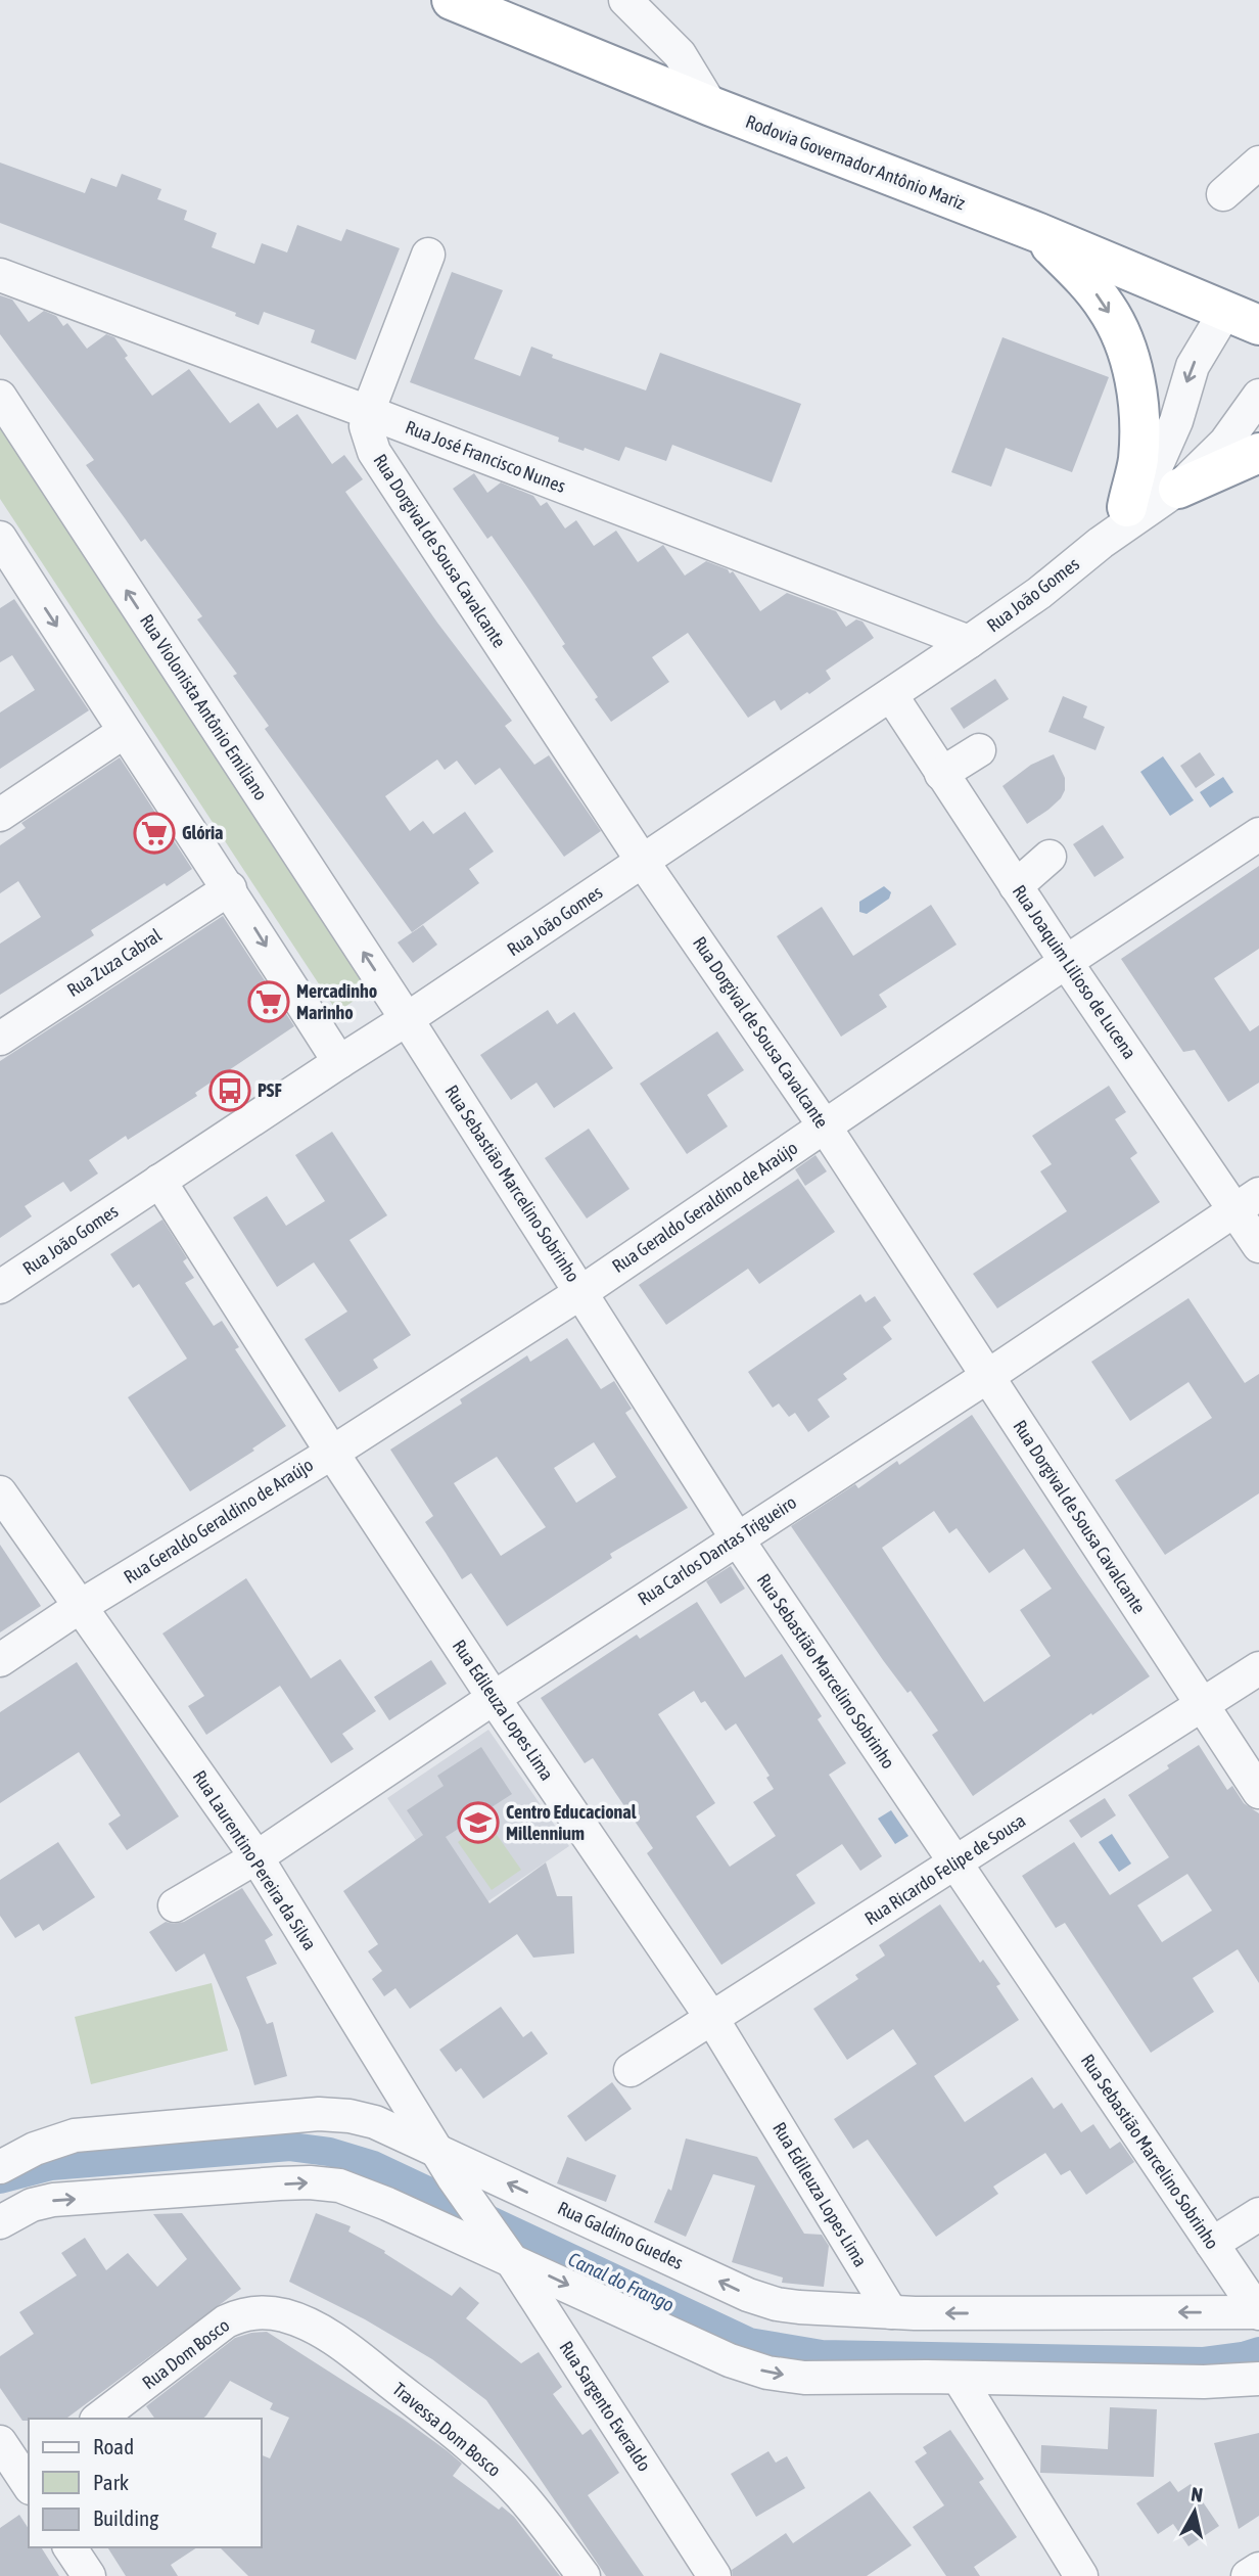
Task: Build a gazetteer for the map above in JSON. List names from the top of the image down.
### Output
{
  "streets": {
    "highway": ["Rodovia Governador Antônio Mariz"],
    "street": [
      "Rua José Francisco Nunes",
      "Rua Dorgival de Sousa Cavalcante",
      "Rua João Gomes",
      "Rua Violonista Antônio Emiliano",
      "Rua Zuza Cabral",
      "Rua Joaquim Lilioso de Lucena",
      "Rua Sebastião Marcelino Sobrinho",
      "Rua Geraldo Geraldino de Araújo",
      "Rua Carlos Dantas Trigueiro",
      "Rua Edileuza Lopes Lima",
      "Rua Laurentino Pereira da Silva",
      "Rua Ricardo Felipe de Sousa",
      "Rua Galdino Guedes",
      "Rua Dom Bosco",
      "Rua Sargento Everaldo",
      "Travessa Dom Bosco"
    ]
  },
  "crossings": [
    ["Rua José Francisco Nunes", "Rua Dorgival de Sousa Cavalcante"],
    ["Rua José Francisco Nunes", "Rua João Gomes"],
    ["Rua Dorgival de Sousa Cavalcante", "Rua João Gomes"],
    ["Rua Dorgival de Sousa Cavalcante", "Rua Geraldo Geraldino de Araújo"],
    ["Rua Dorgival de Sousa Cavalcante", "Rua Carlos Dantas Trigueiro"],
    ["Rua Dorgival de Sousa Cavalcante", "Rua Ricardo Felipe de Sousa"],
    ["Rua João Gomes", "Rua Violonista Antônio Emiliano"],
    ["Rua João Gomes", "Rua Joaquim Lilioso de Lucena"],
    ["Rua João Gomes", "Rua Sebastião Marcelino Sobrinho"],
    ["Rua João Gomes", "Rua Edileuza Lopes Lima"],
    ["Rua Violonista Antônio Emiliano", "Rua Sebastião Marcelino Sobrinho"],
    ["Rua Joaquim Lilioso de Lucena", "Rua Geraldo Geraldino de Araújo"],
    ["Rua Joaquim Lilioso de Lucena", "Rua Carlos Dantas Trigueiro"],
    ["Rua Sebastião Marcelino Sobrinho", "Rua Geraldo Geraldino de Araújo"],
    ["Rua Sebastião Marcelino Sobrinho", "Rua Carlos Dantas Trigueiro"],
    ["Rua Sebastião Marcelino Sobrinho", "Rua Ricardo Felipe de Sousa"],
    ["Rua Sebastião Marcelino Sobrinho", "Rua Galdino Guedes"],
    ["Rua Geraldo Geraldino de Araújo", "Rua Edileuza Lopes Lima"],
    ["Rua Geraldo Geraldino de Araújo", "Rua Laurentino Pereira da Silva"],
    ["Rua Carlos Dantas Trigueiro", "Rua Edileuza Lopes Lima"],
    ["Rua Carlos Dantas Trigueiro", "Rua Laurentino Pereira da Silva"],
    ["Rua Edileuza Lopes Lima", "Rua Ricardo Felipe de Sousa"],
    ["Rua Edileuza Lopes Lima", "Rua Galdino Guedes"],
    ["Rua Laurentino Pereira da Silva", "Rua Galdino Guedes"],
    ["Rua Laurentino Pereira da Silva", "Rua Sargento Everaldo"],
    ["Rua Dom Bosco", "Travessa Dom Bosco"]
  ],
  "water": ["Canal do Frango"],
  "places": {
    "supermarket": ["Glória", "Mercadinho Marinho"],
    "bus stop": ["PSF"],
    "school or university": ["Centro Educacional Millennium"]
  },
  "legend": ["Road", "Park", "Building"],
  "north": "top"
}
